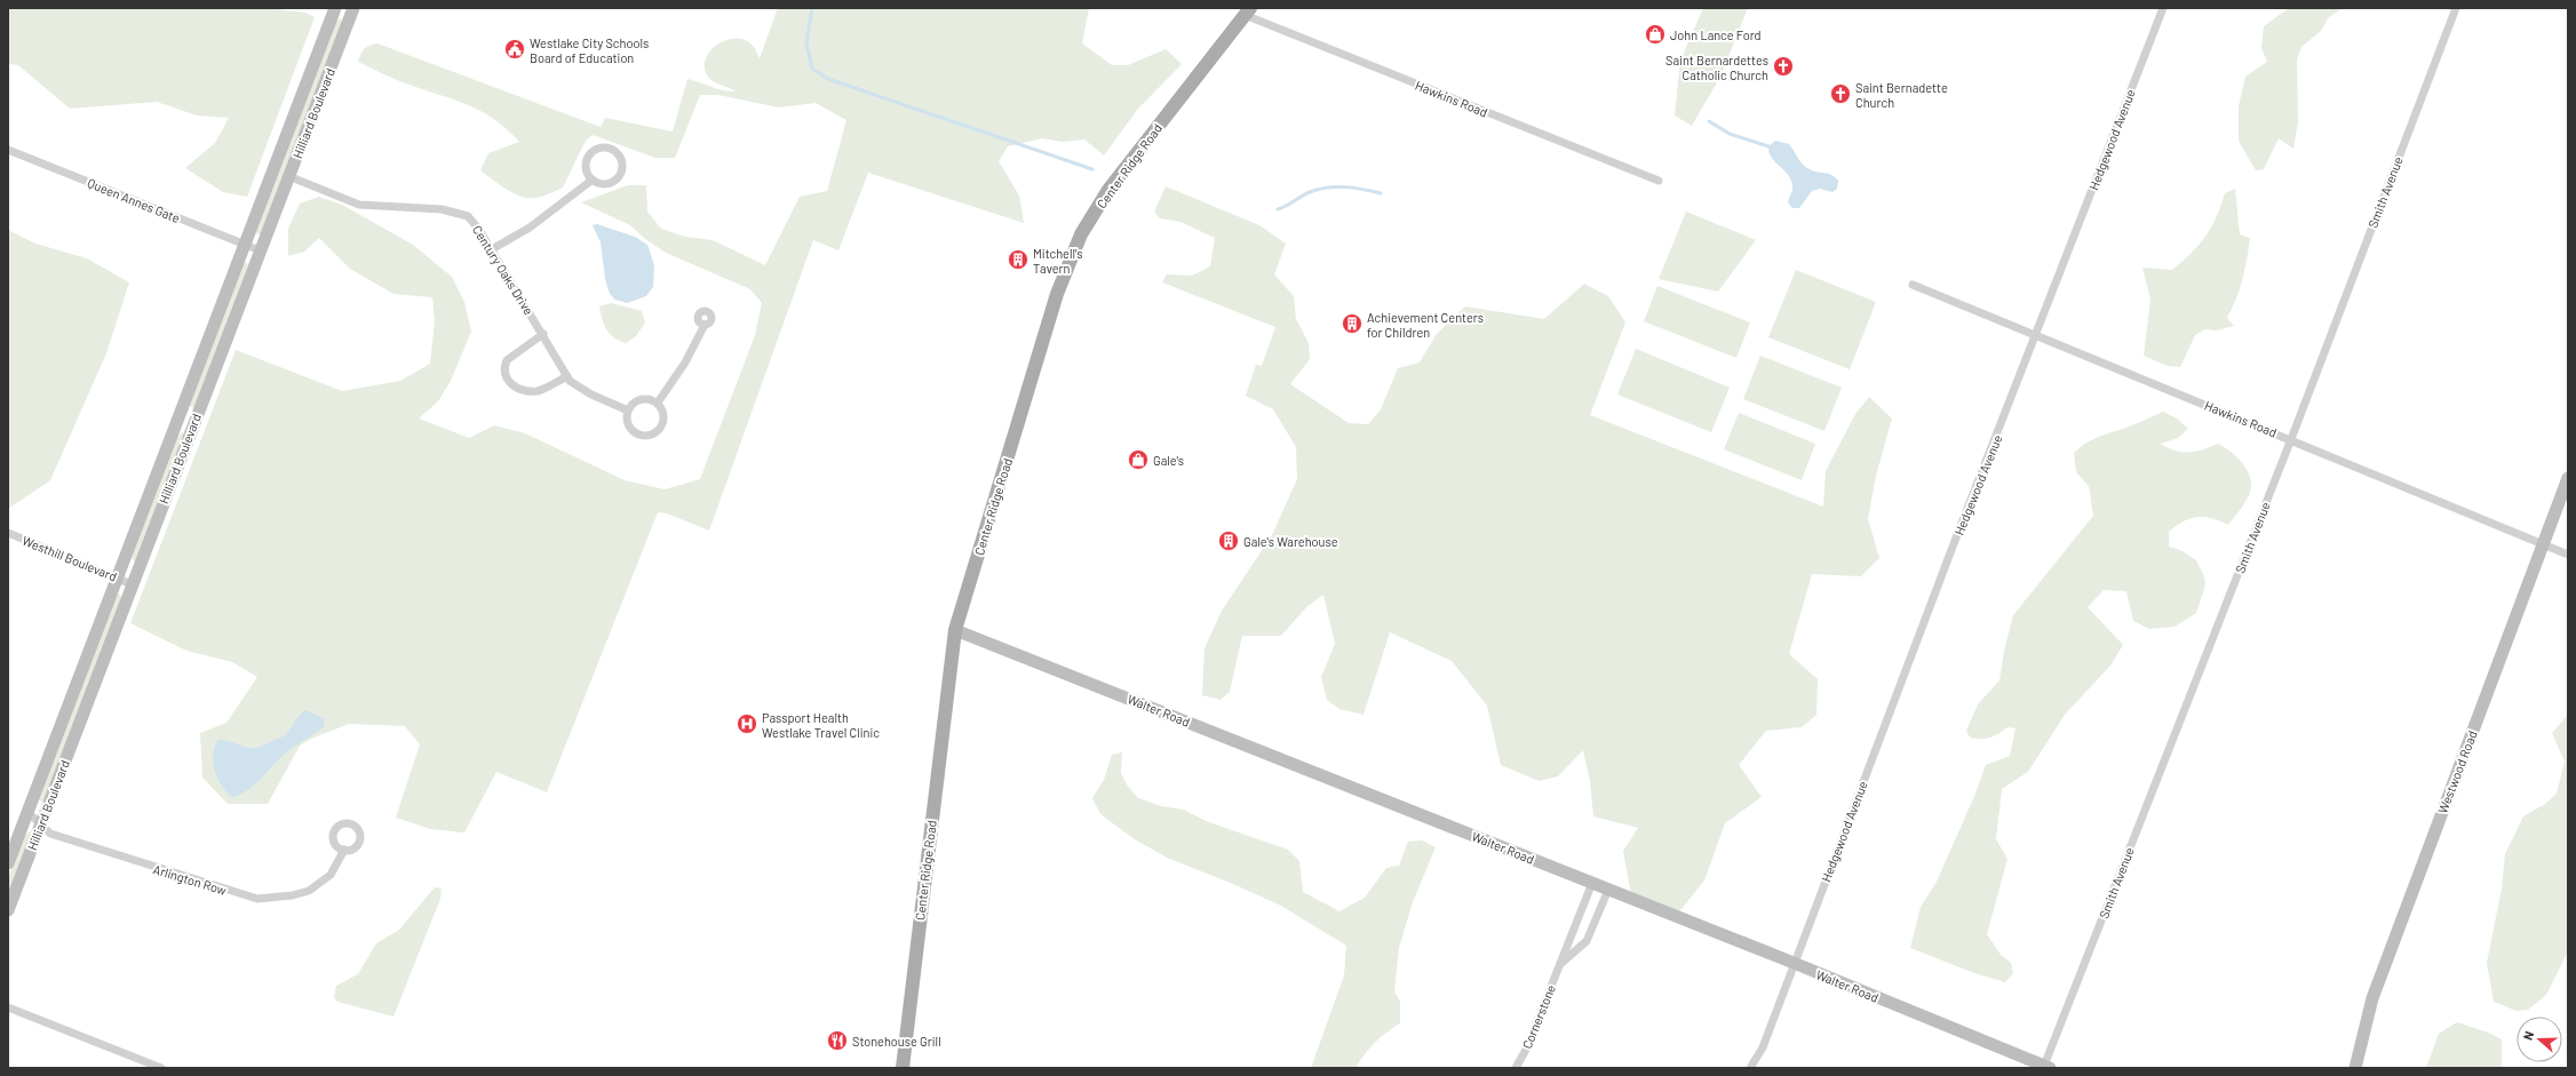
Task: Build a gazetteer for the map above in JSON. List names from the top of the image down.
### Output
{
  "streets": {
    "main road": [
      "Hilliard Boulevard",
      "Center Ridge Road",
      "Walter Road",
      "Westwood Road"
    ],
    "street": [
      "Hawkins Road",
      "Hedgewood Avenue",
      "Smith Avenue",
      "Queen Annes Gate",
      "Century Oaks Drive",
      "Westhill Boulevard",
      "Arlington Row",
      "Cornerstone"
    ]
  },
  "crossings": [
    ["Hawkins Road", "Hedgewood Avenue"],
    ["Hawkins Road", "Center Ridge Road"],
    ["Hawkins Road", "Smith Avenue"],
    ["Hawkins Road", "Westwood Road"],
    ["Hilliard Boulevard", "Queen Annes Gate"],
    ["Hilliard Boulevard", "Century Oaks Drive"],
    ["Hilliard Boulevard", "Westhill Boulevard"],
    ["Hilliard Boulevard", "Arlington Row"],
    ["Hedgewood Avenue", "Walter Road"],
    ["Center Ridge Road", "Walter Road"],
    ["Smith Avenue", "Walter Road"],
    ["Walter Road", "Cornerstone"]
  ],
  "places": {
    "shop": ["John Lance Ford", "Gale's"],
    "public building": ["Westlake City Schools Board of Education"],
    "church": ["Saint Bernardettes Catholic Church", "Saint Bernadette Church"],
    "building": ["Mitchell's Tavern", "Achievement Centers for Children", "Gale's Warehouse"],
    "hospital": ["Passport Health Westlake Travel Clinic"],
    "restaurant": ["Stonehouse Grill"]
  },
  "north": "left"
}
